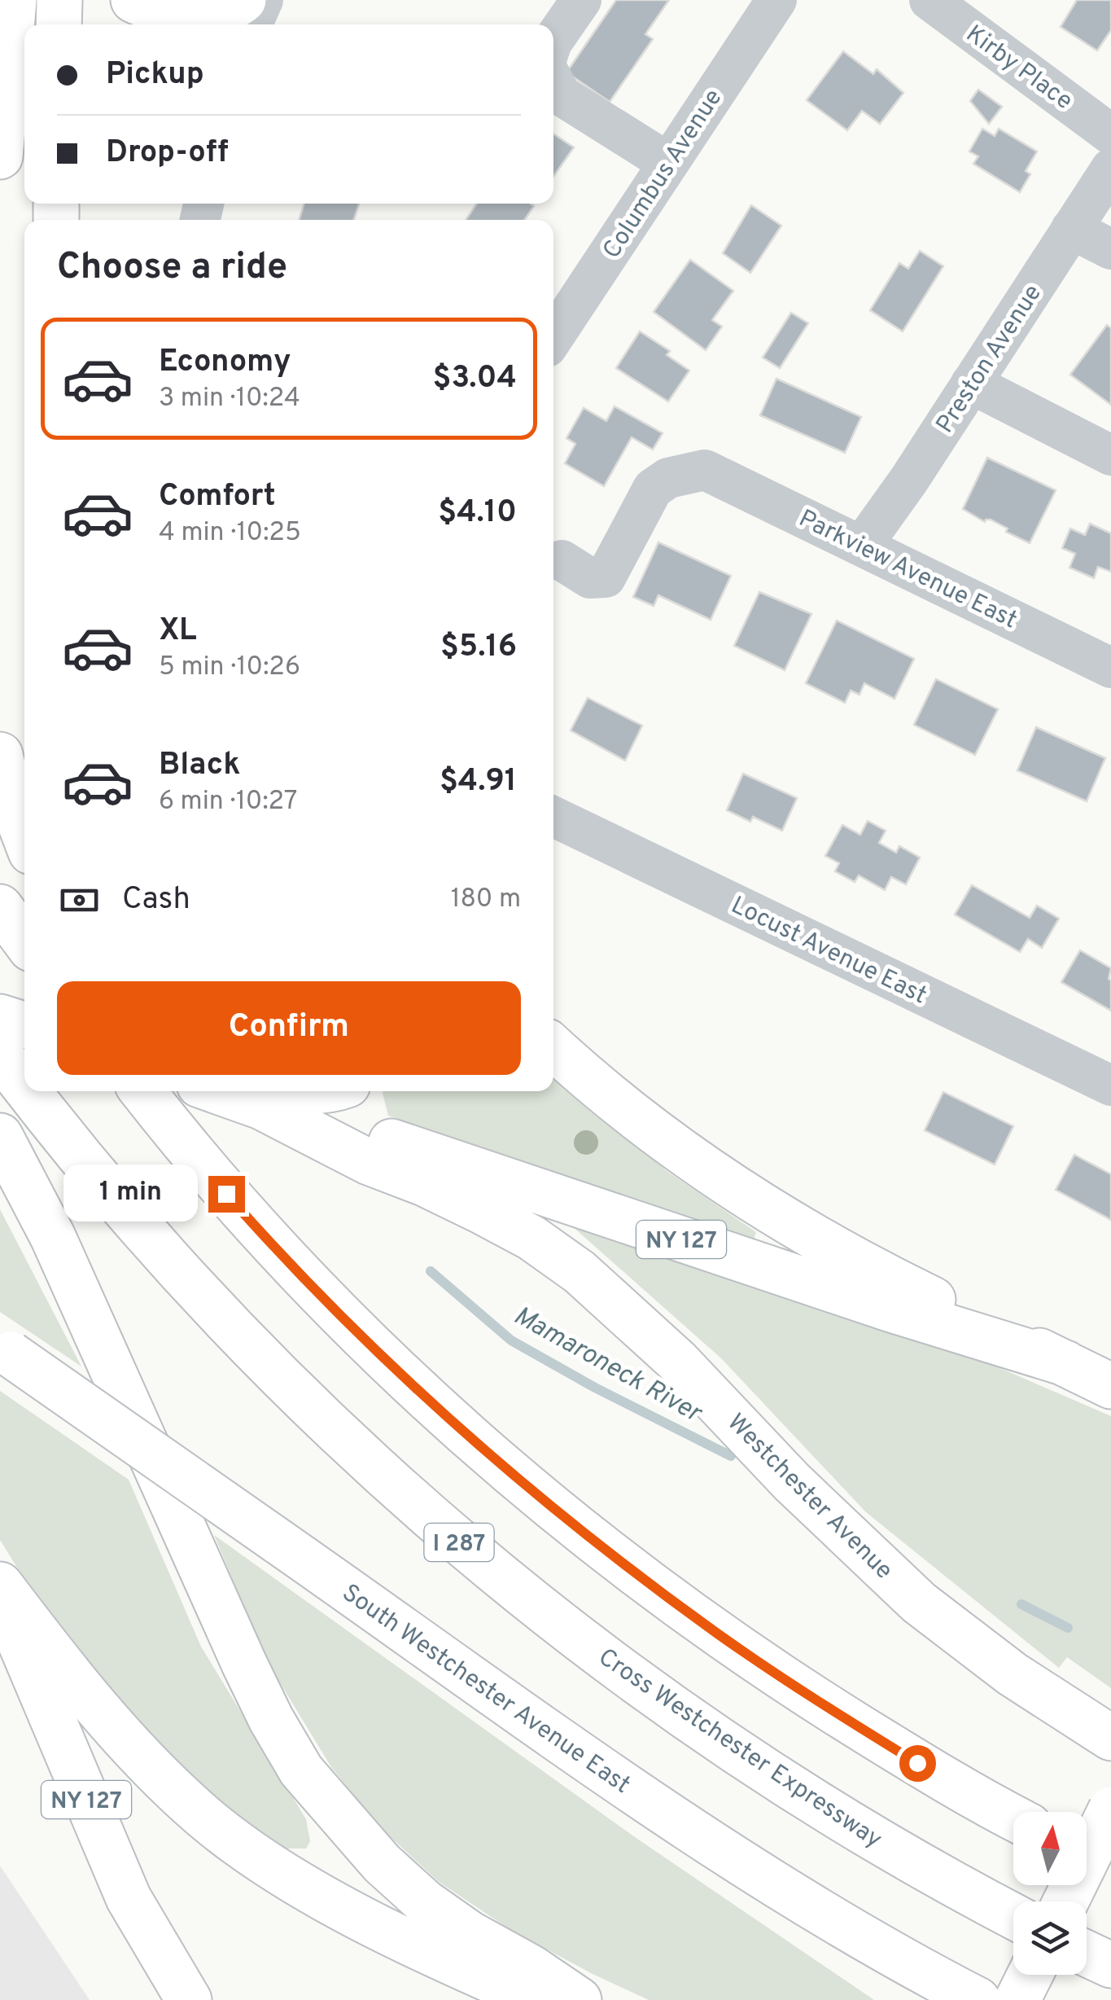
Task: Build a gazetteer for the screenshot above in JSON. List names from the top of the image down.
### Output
{
  "streets": {
    "main road": [
      "NY 127",
      "Westchester Avenue",
      "I 287",
      "South Westchester Avenue East",
      "Cross Westchester Expressway"
    ],
    "street": [
      "Kirby Place",
      "Columbus Avenue",
      "Preston Avenue",
      "Parkview Avenue East",
      "Locust Avenue East"
    ]
  },
  "crossings": [
    ["Preston Avenue", "Parkview Avenue East"],
    ["NY 127", "Westchester Avenue"]
  ],
  "water": ["Mamaroneck River"],
  "north": "top",
  "page": {
    "banner": ["Pickup", "Drop-off"],
    "heading": "Choose a ride",
    "list": [
      {
        "name": "Economy",
        "note": "3 min · 10:24",
        "value": "$3.04"
      },
      {
        "name": "Comfort",
        "note": "4 min · 10:25",
        "value": "$4.10"
      },
      {
        "name": "XL",
        "note": "5 min · 10:26",
        "value": "$5.16"
      },
      {
        "name": "Black",
        "note": "6 min · 10:27",
        "value": "$4.91"
      }
    ],
    "pay": ["Cash", "180 m"],
    "buttons": "Confirm",
    "bubble": "1 min"
  }
}
